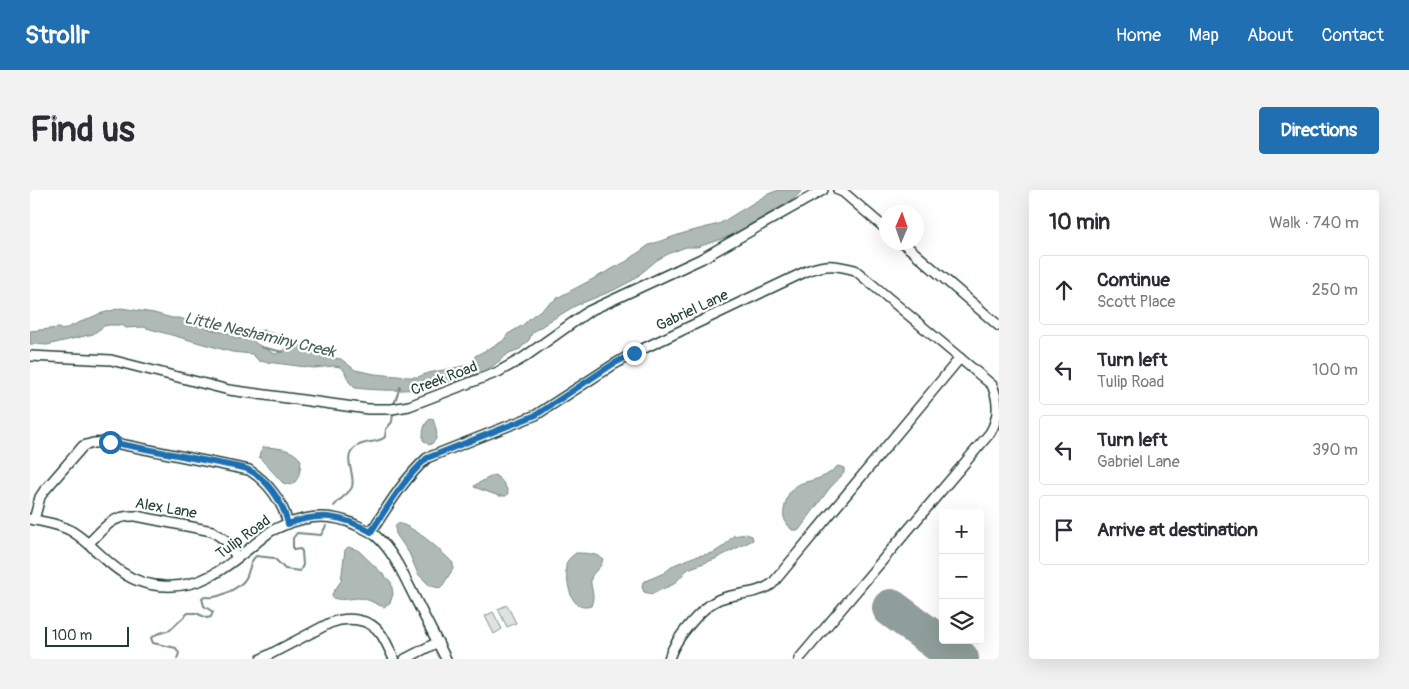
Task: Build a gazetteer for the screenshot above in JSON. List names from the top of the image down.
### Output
{
  "streets": {
    "street": [
      "Gabriel Lane",
      "Creek Road",
      "Alex Lane",
      "Tulip Road"
    ]
  },
  "crossings": [
    ["Gabriel Lane", "Tulip Road"],
    ["Alex Lane", "Tulip Road"]
  ],
  "water": ["Little Neshaminy Creek"],
  "scale_bar": "100 m",
  "north": "top",
  "page": {
    "header": "Strollr",
    "nav": [
      "Home",
      "Map",
      "About",
      "Contact"
    ],
    "buttons": "Directions",
    "title": "Find us",
    "heading": ["10 min", "Walk · 740 m"],
    "list": [
      ["Continue", "Scott Place", "250 m"],
      ["Turn left", "Tulip Road", "100 m"],
      ["Turn left", "Gabriel Lane", "390 m"],
      "Arrive at destination"
    ],
    "map_buttons": ["+", "−"],
    "scale": "100 m"
  }
}
